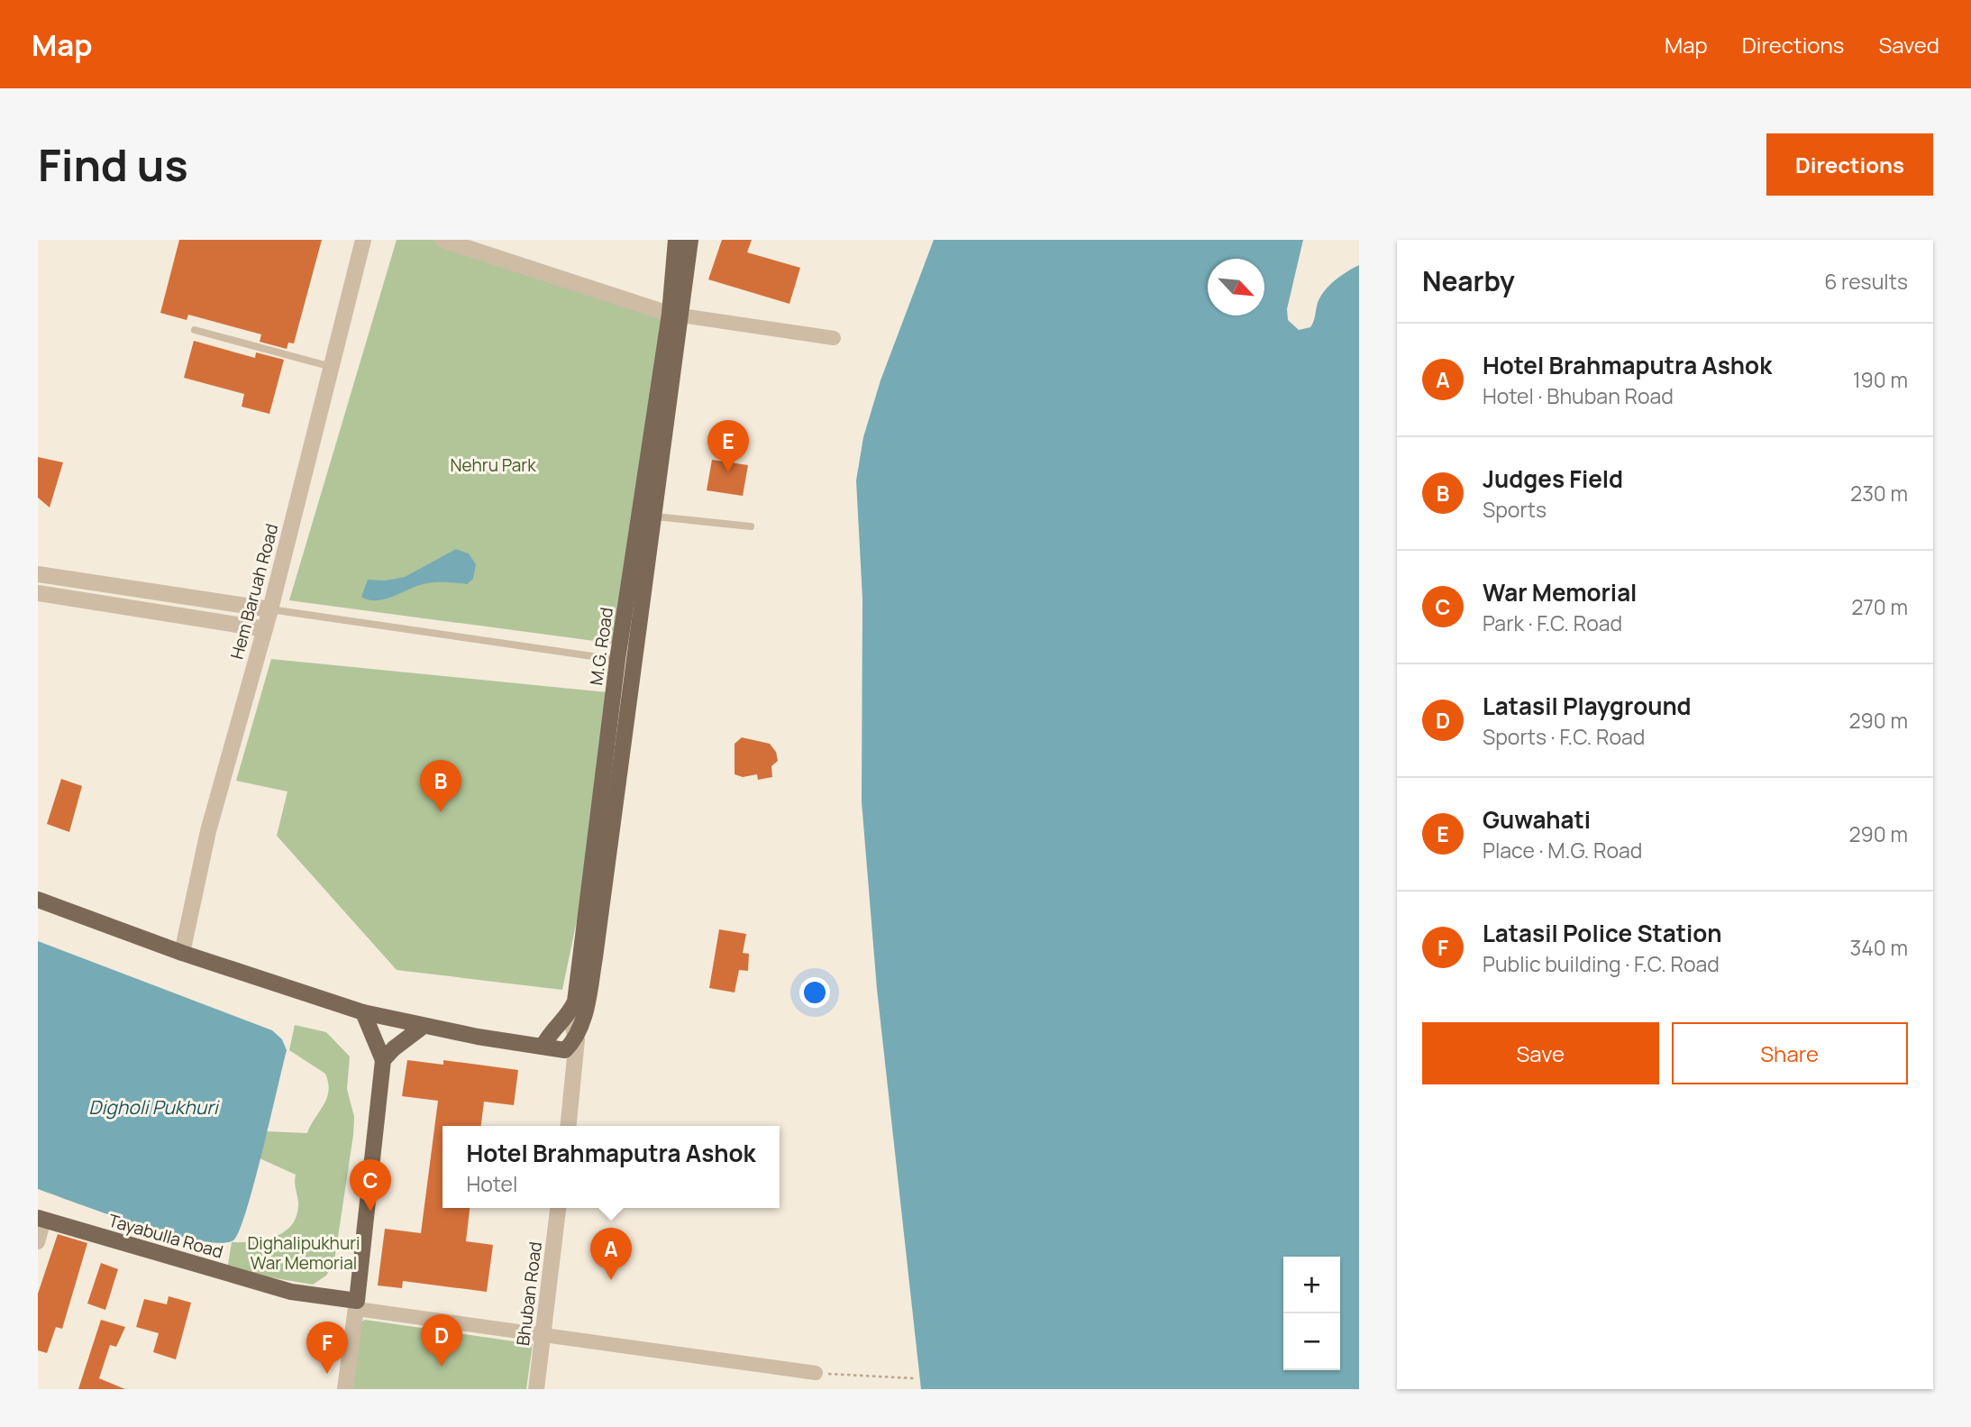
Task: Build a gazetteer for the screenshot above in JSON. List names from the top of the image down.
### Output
{
  "streets": {
    "main road": ["M.G. Road", "Tayabulla Road"],
    "street": ["Hem Baruah Road", "Bhuban Road"]
  },
  "water": ["Digholi Pukhuri"],
  "parks": ["Nehru Park", "Dighalipukhuri War Memorial"],
  "north": "bottom right",
  "page": {
    "header": "Map",
    "nav": ["Map", "Directions", "Saved"],
    "buttons": [
      "Directions",
      ["Save", "Share"]
    ],
    "title": "Find us",
    "heading": ["Nearby", "6 results"],
    "list": [
      {
        "mark": "A",
        "name": "Hotel Brahmaputra Ashok",
        "note": "Hotel · Bhuban Road",
        "value": "190 m"
      },
      {
        "mark": "B",
        "name": "Judges Field",
        "note": "Sports",
        "value": "230 m"
      },
      {
        "mark": "C",
        "name": "War Memorial",
        "note": "Park · F.C. Road",
        "value": "270 m"
      },
      {
        "mark": "D",
        "name": "Latasil Playground",
        "note": "Sports · F.C. Road",
        "value": "290 m"
      },
      {
        "mark": "E",
        "name": "Guwahati",
        "note": "Place · M.G. Road",
        "value": "290 m"
      },
      {
        "mark": "F",
        "name": "Latasil Police Station",
        "note": "Public building · F.C. Road",
        "value": "340 m"
      }
    ],
    "pins": [
      "E",
      "B",
      "C",
      "A",
      "D",
      "F"
    ],
    "popup": ["Hotel Brahmaputra Ashok", "Hotel"],
    "map_buttons": ["+", "−"]
  }
}
